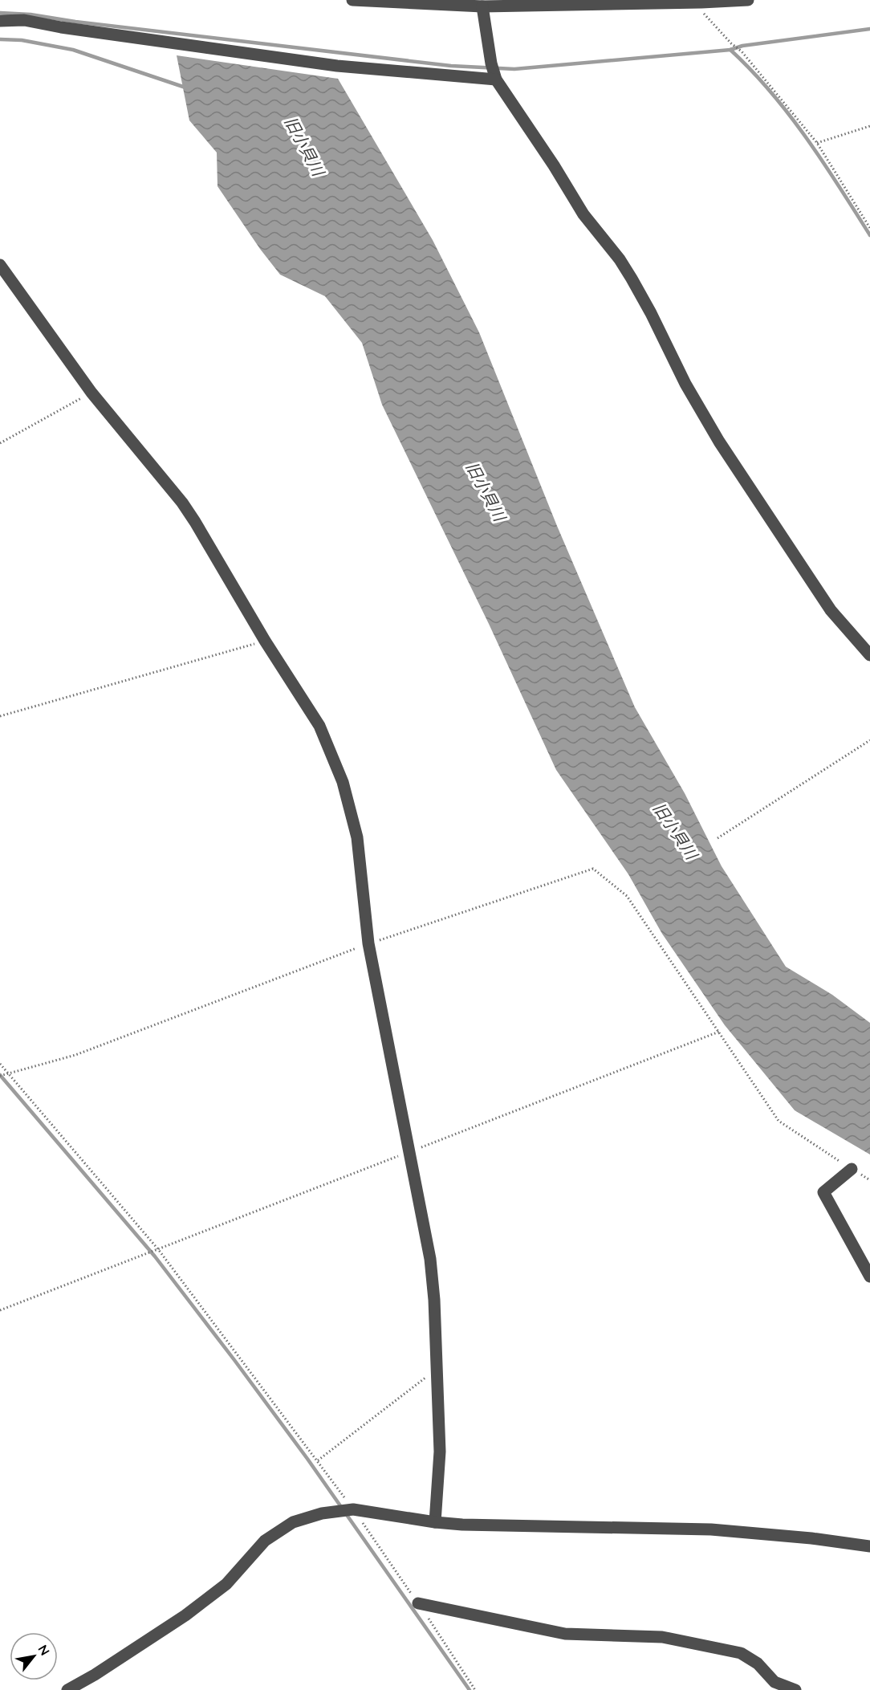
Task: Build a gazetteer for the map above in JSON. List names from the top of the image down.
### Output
{
  "water": ["旧小貝川"],
  "north": "top right"
}
